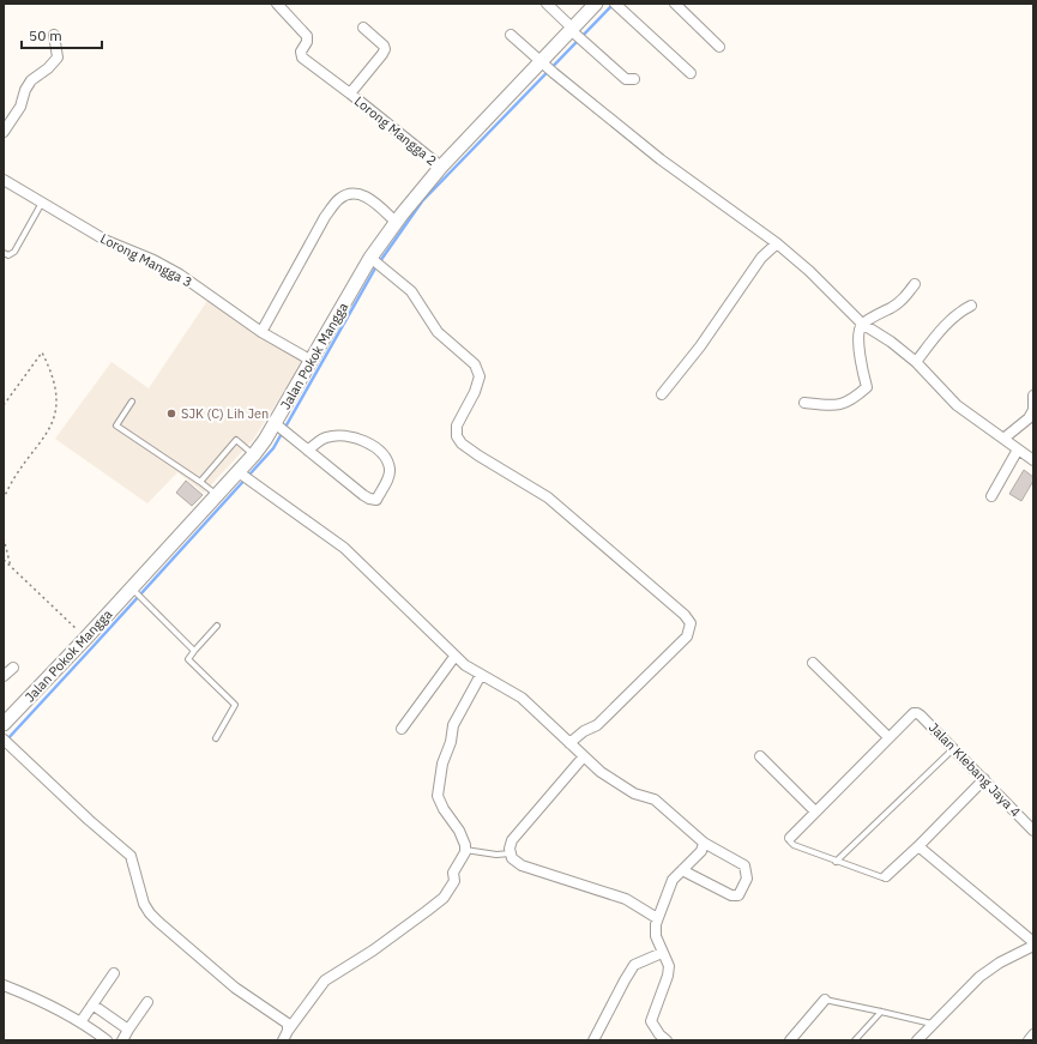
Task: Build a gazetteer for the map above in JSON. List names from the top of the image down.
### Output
{
  "streets": {
    "main road": ["Jalan Pokok Mangga"],
    "street": ["Lorong Mangga 2", "Lorong Mangga 3", "Jalan Klebang Jaya 4"]
  },
  "crossings": [
    ["Lorong Mangga 2", "Jalan Pokok Mangga"],
    ["Lorong Mangga 3", "Jalan Pokok Mangga"]
  ],
  "places": ["SJK (C) Lih Jen"],
  "scale_bar": "50 m"
}
